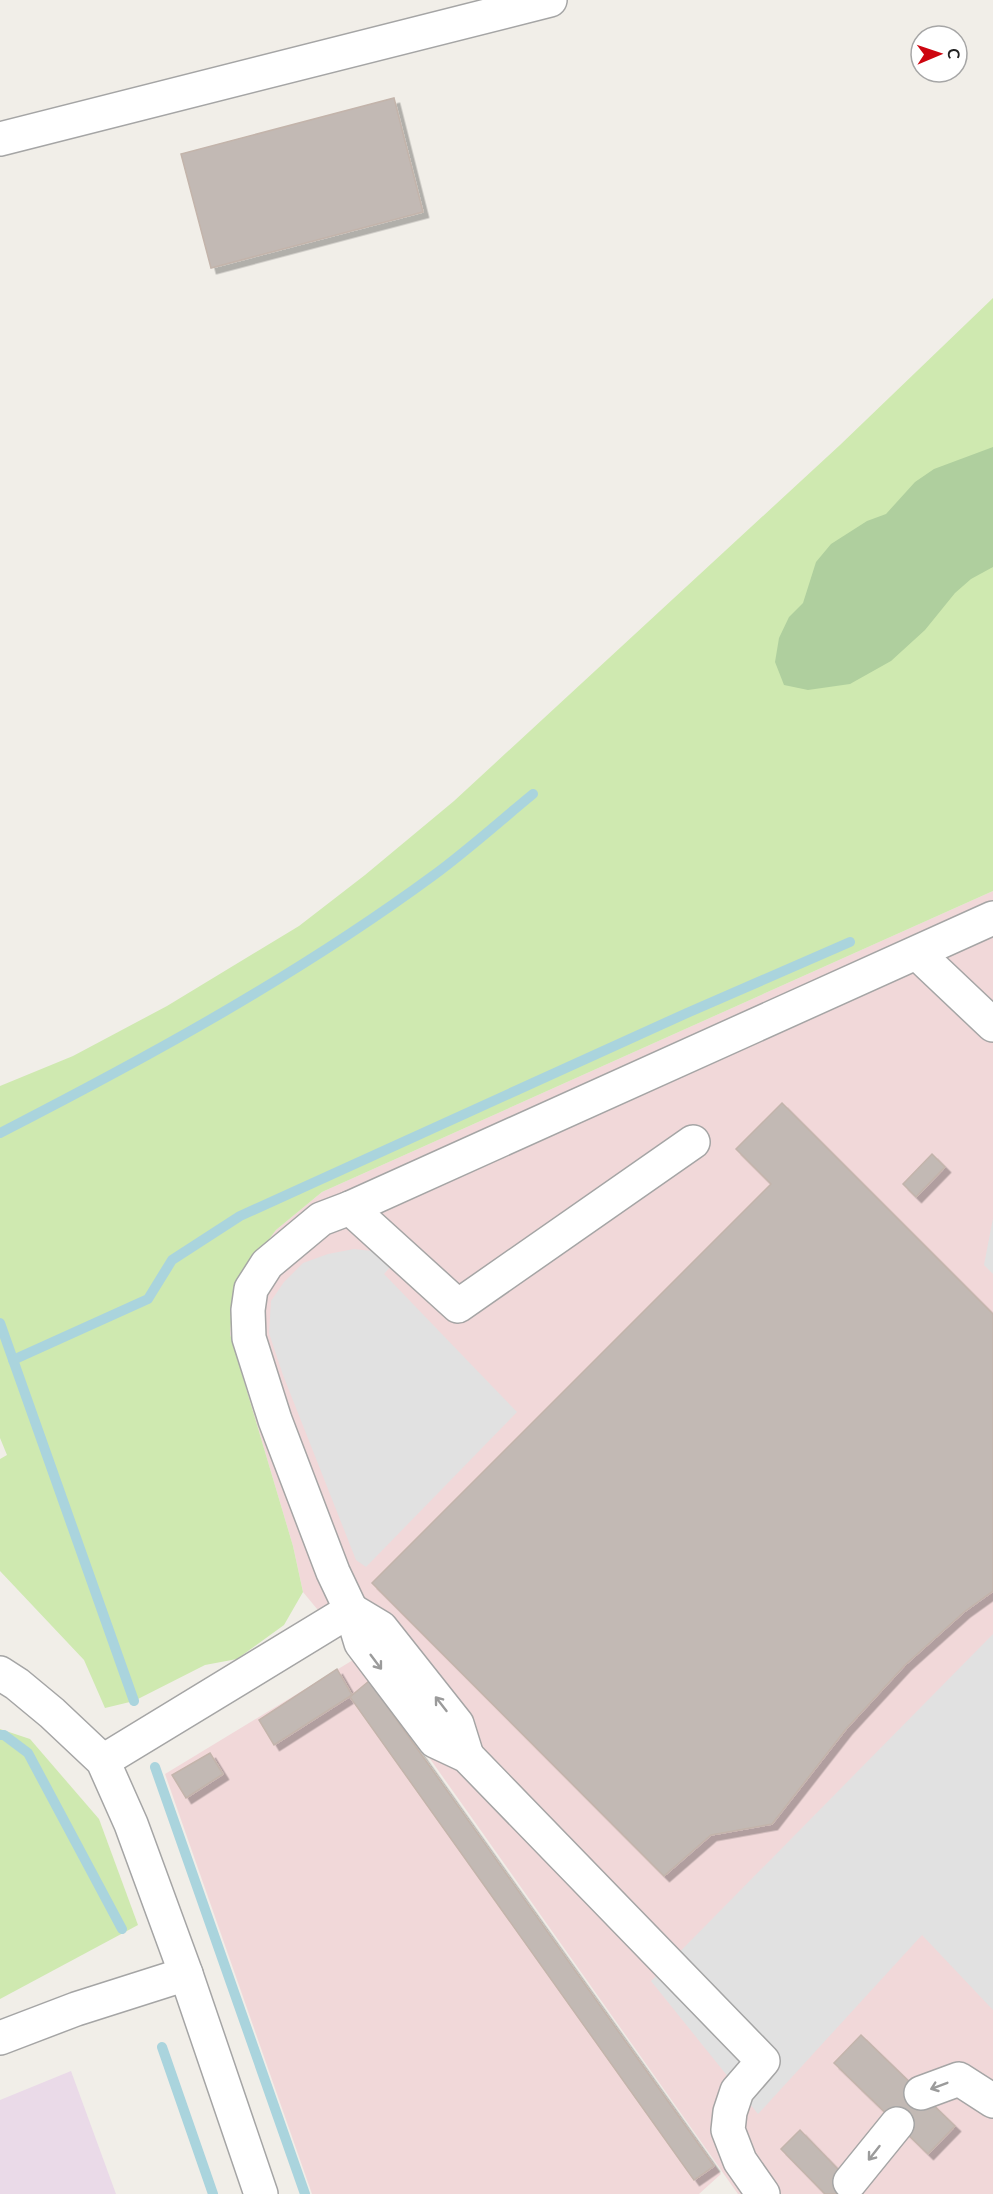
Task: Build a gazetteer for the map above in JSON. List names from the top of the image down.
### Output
{
  "north": "right"
}
